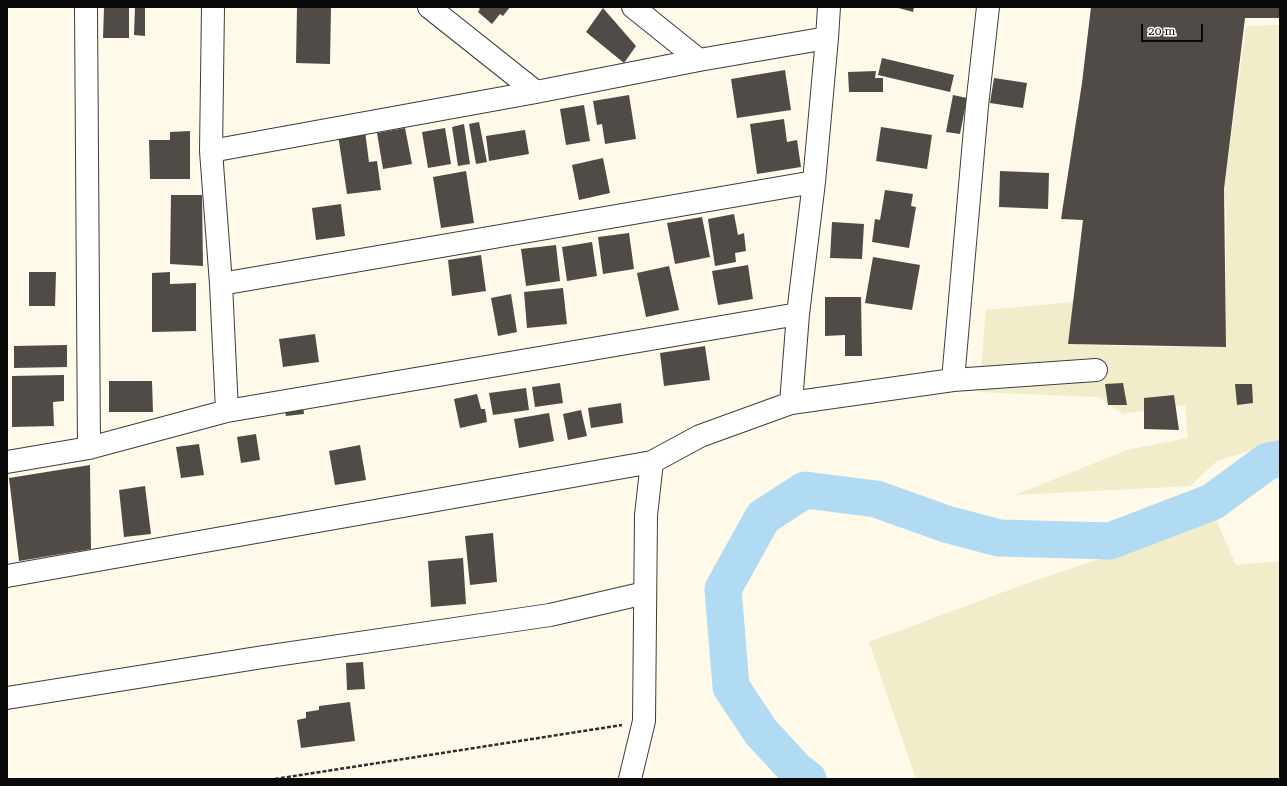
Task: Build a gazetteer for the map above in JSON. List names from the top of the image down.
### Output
{
  "scale_bar": "20 m"
}
